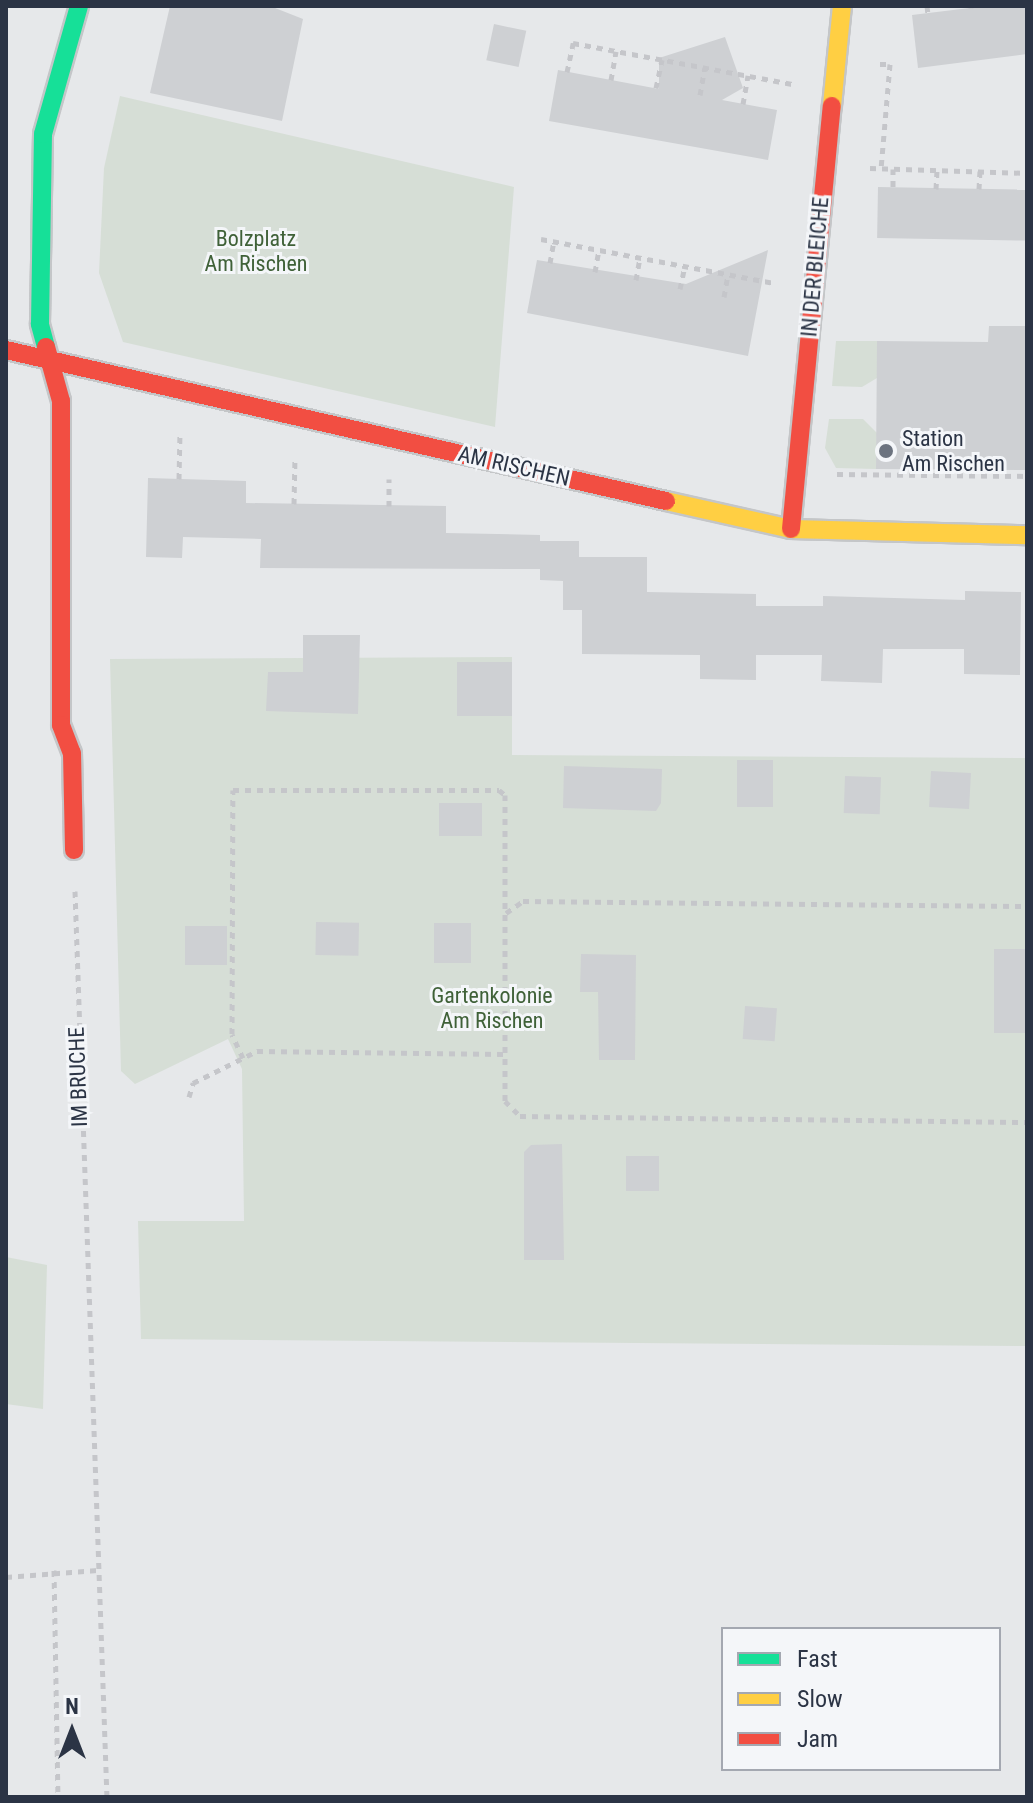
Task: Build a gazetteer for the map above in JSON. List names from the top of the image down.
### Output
{
  "streets": {
    "street": ["IN DER BLEICHE", "AM RISCHEN"],
    "path": ["IM BRUCHE"]
  },
  "crossings": [
    ["IN DER BLEICHE", "AM RISCHEN"]
  ],
  "parks": ["Bolzplatz Am Rischen", "Gartenkolonie Am Rischen"],
  "places": ["Station Am Rischen"],
  "legend": ["Fast", "Slow", "Jam"],
  "north": "top"
}
